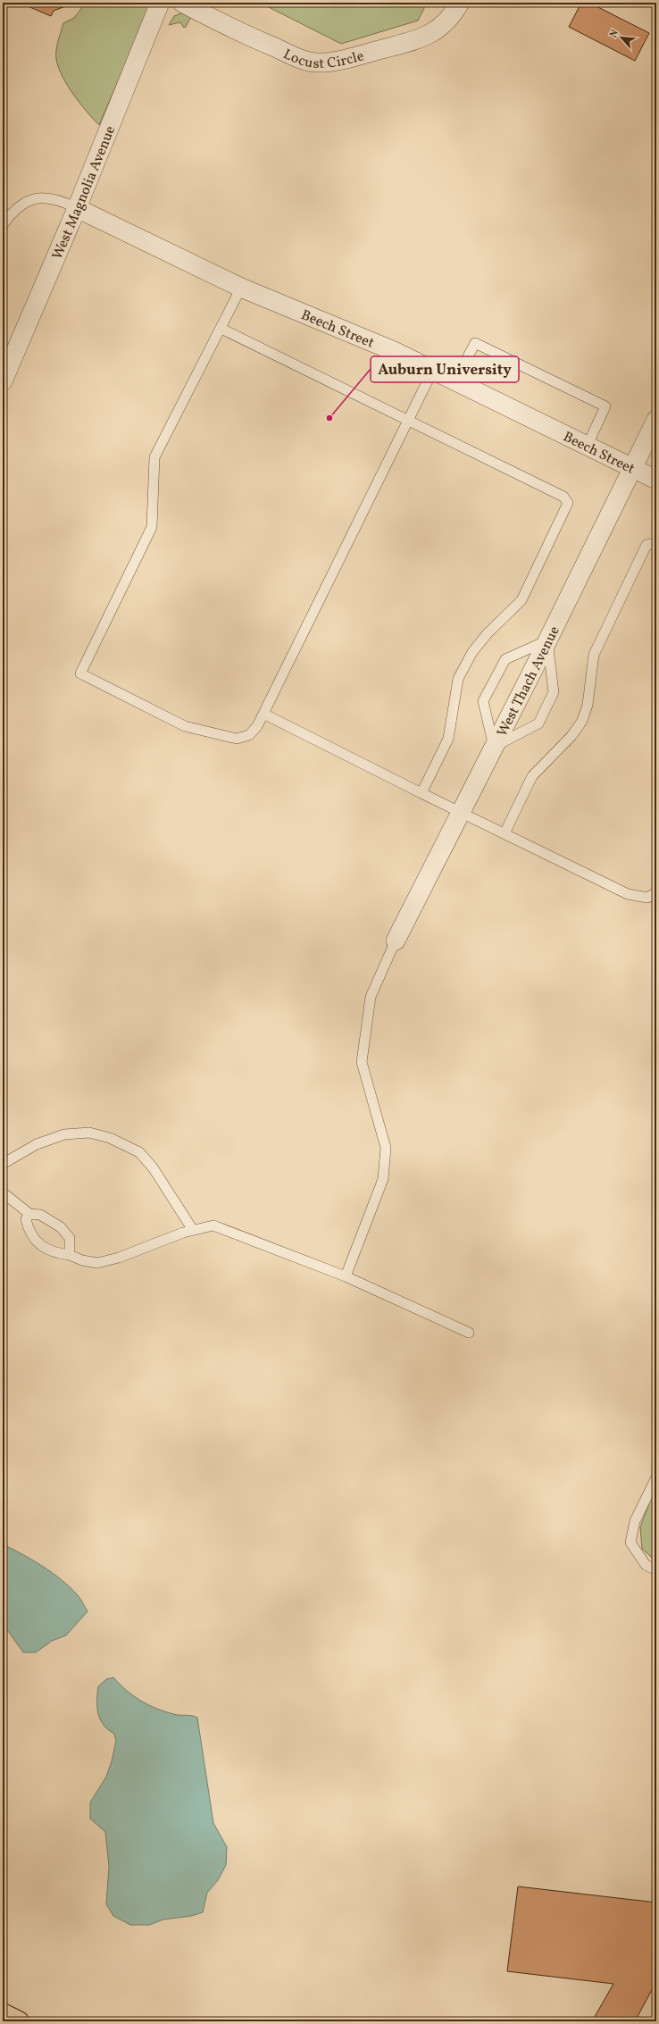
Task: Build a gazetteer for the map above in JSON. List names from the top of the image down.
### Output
{
  "streets": {
    "street": [
      "Locust Circle",
      "West Magnolia Avenue",
      "Beech Street",
      "West Thach Avenue"
    ]
  },
  "crossings": [
    ["West Magnolia Avenue", "Beech Street"],
    ["Beech Street", "West Thach Avenue"]
  ],
  "places": ["Auburn University"],
  "north": "top left"
}
